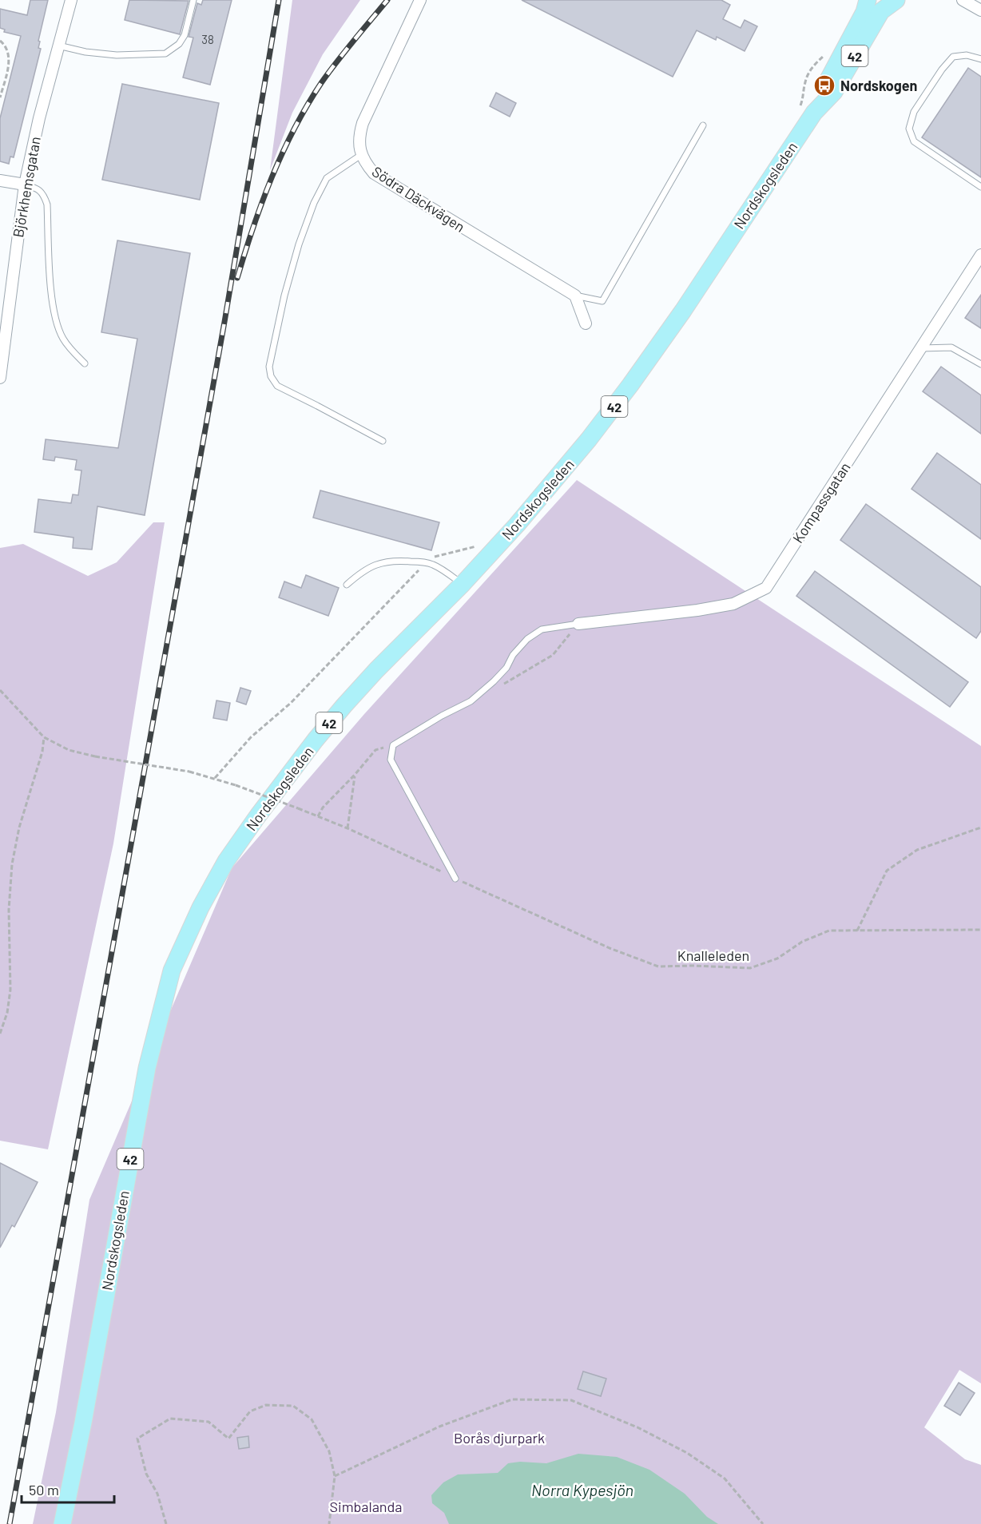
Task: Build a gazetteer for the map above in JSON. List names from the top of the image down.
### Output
{
  "streets": {
    "main road": ["42", "Nordskogsleden"],
    "street": ["Björkhemsgatan", "Södra Däckvägen", "Kompassgatan"],
    "path": ["Knalleleden"]
  },
  "water": ["Norra Kypesjön"],
  "parks": ["Borås djurpark", "Simbalanda"],
  "places": {
    "bus stop": ["Nordskogen"]
  },
  "house_numbers": ["38"],
  "scale_bar": "50 m"
}
